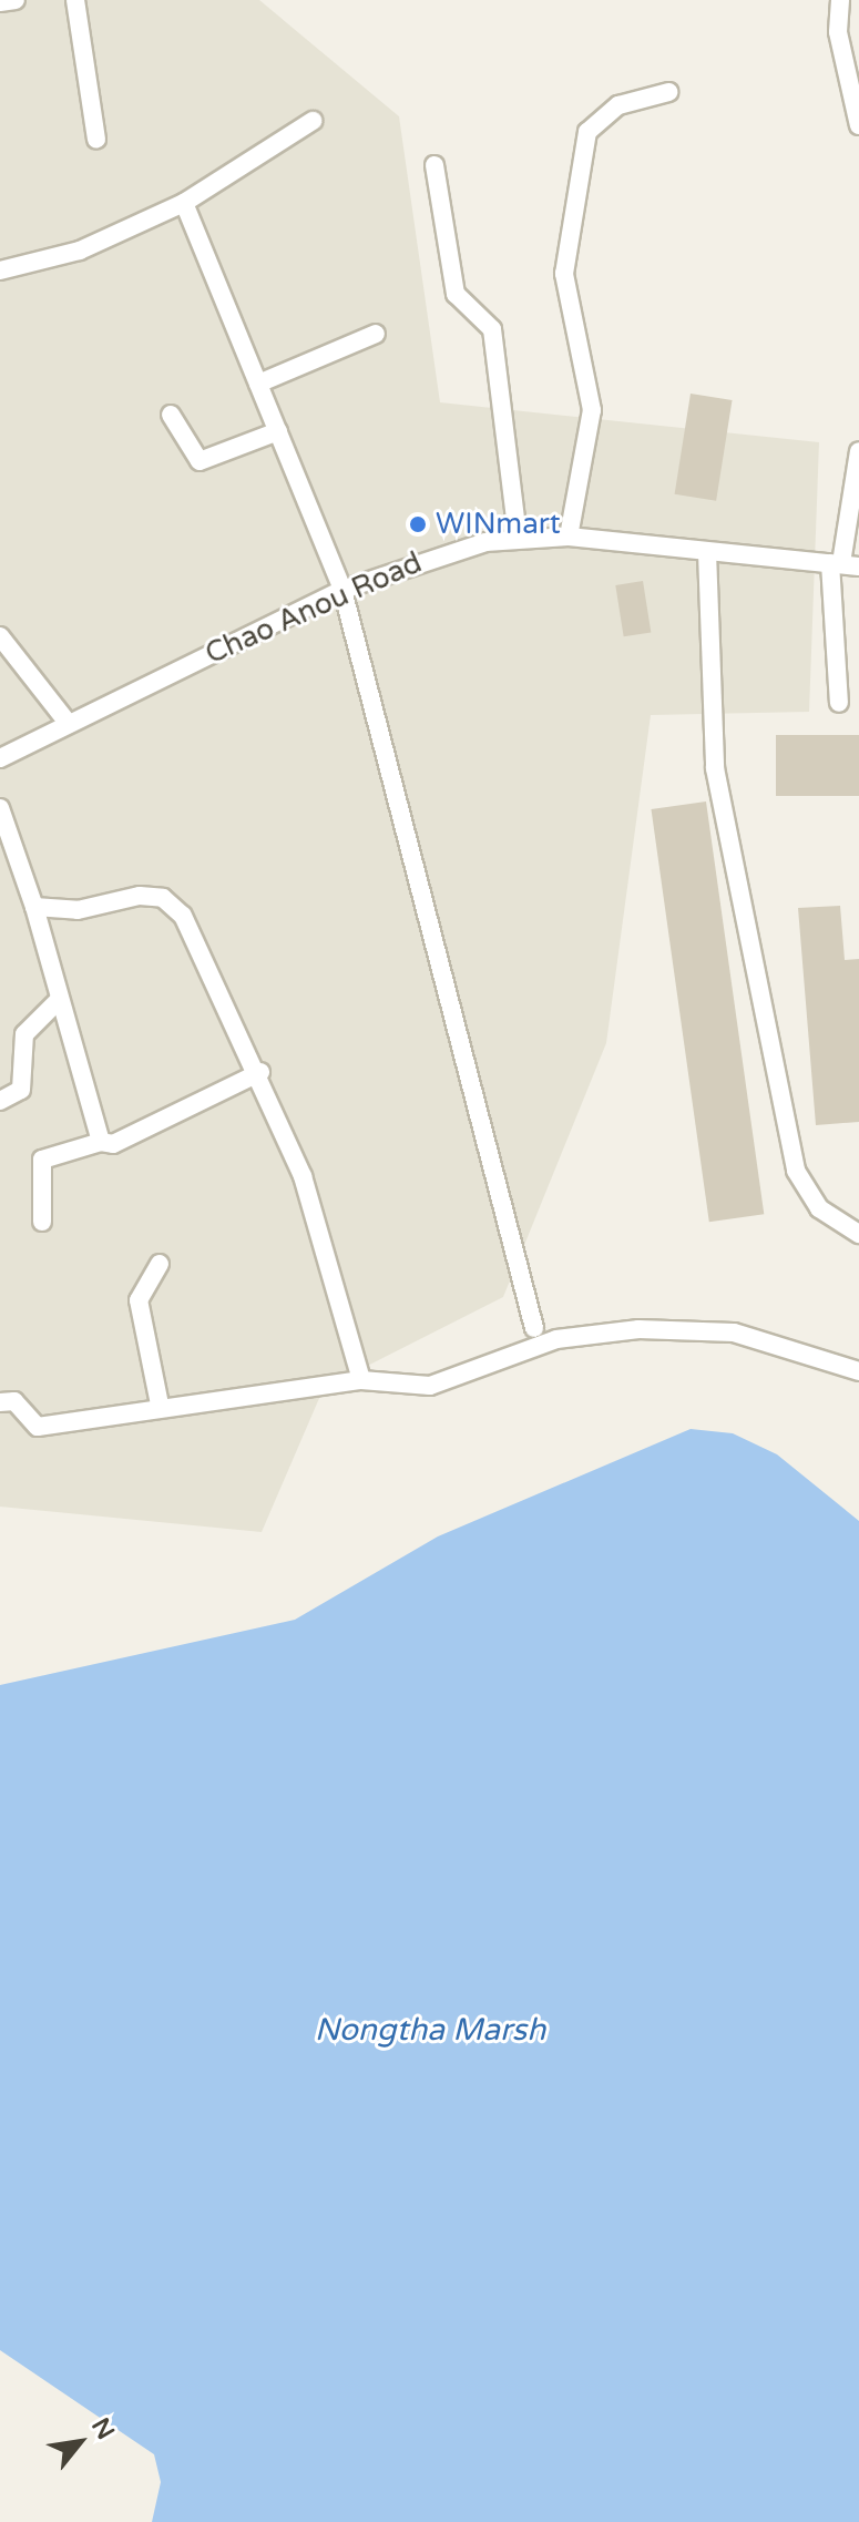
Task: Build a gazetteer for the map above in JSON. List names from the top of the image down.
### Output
{
  "streets": {
    "street": ["Chao Anou Road"]
  },
  "water": ["Nongtha Marsh"],
  "places": ["WINmart"],
  "north": "top right"
}
